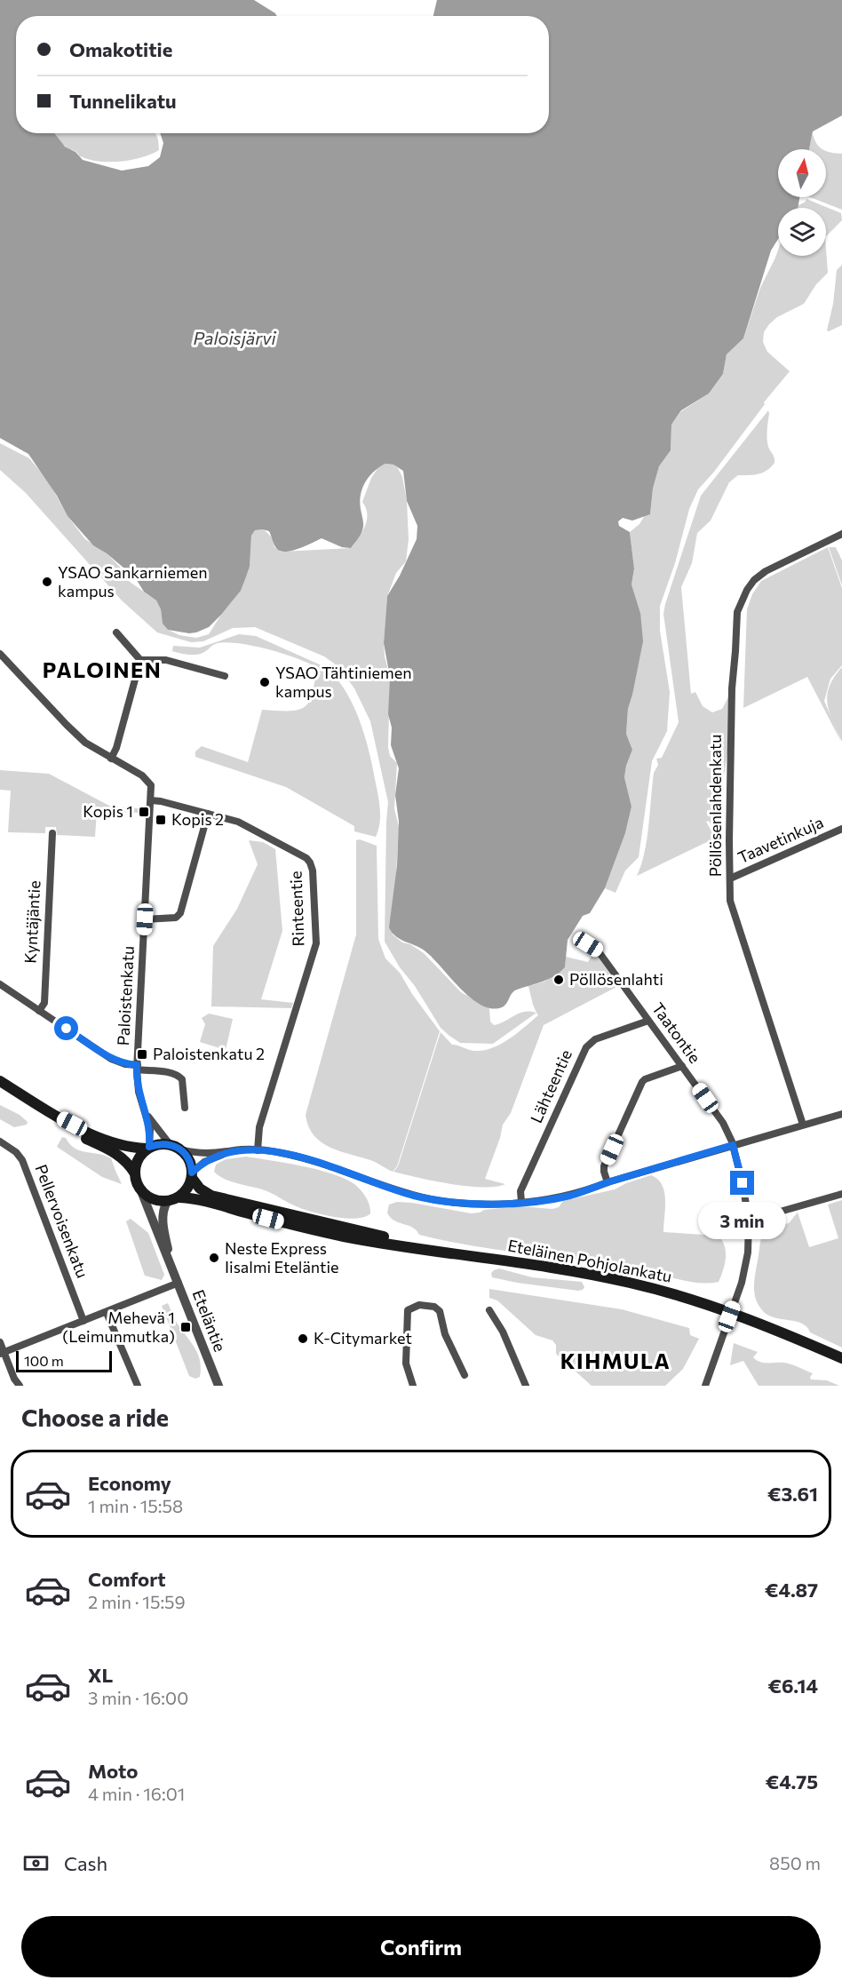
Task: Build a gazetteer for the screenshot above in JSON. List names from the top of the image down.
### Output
{
  "streets": {
    "main road": ["Eteläinen Pohjolankatu"],
    "street": [
      "Pöllösenlahdenkatu",
      "Taavetinkuja",
      "Rinteentie",
      "Kyntäjäntie",
      "Paloistenkatu",
      "Taatontie",
      "Lähteentie",
      "Pellervoisenkatu",
      "Eteläntie"
    ]
  },
  "crossings": [
    ["Pöllösenlahdenkatu", "Taavetinkuja"],
    ["Rinteentie", "Paloistenkatu"],
    ["Paloistenkatu", "Eteläinen Pohjolankatu"],
    ["Paloistenkatu", "Eteläntie"],
    ["Taatontie", "Lähteentie"],
    ["Eteläinen Pohjolankatu", "Eteläntie"]
  ],
  "districts": ["PALOINEN", "KIHMULA"],
  "water": ["Paloisjärvi"],
  "places": {
    "other": [
      "YSAO Sankarniemen kampus",
      "YSAO Tähtiniemen kampus",
      "Pöllösenlahti",
      "Neste Express Iisalmi Eteläntie",
      "K-Citymarket"
    ],
    "transit": [
      "Kopis 1",
      "Kopis 2",
      "Paloistenkatu 2",
      "Mehevä 1 (Leimunmutka)"
    ]
  },
  "scale_bar": "100 m",
  "north": "top",
  "page": {
    "banner": ["Omakotitie", "Tunnelikatu"],
    "bubble": "3 min",
    "scale": "100 m",
    "heading": "Choose a ride",
    "list": [
      {
        "name": "Economy",
        "note": "1 min · 15:58",
        "value": "€3.61"
      },
      {
        "name": "Comfort",
        "note": "2 min · 15:59",
        "value": "€4.87"
      },
      {
        "name": "XL",
        "note": "3 min · 16:00",
        "value": "€6.14"
      },
      {
        "name": "Moto",
        "note": "4 min · 16:01",
        "value": "€4.75"
      }
    ],
    "pay": ["Cash", "850 m"],
    "buttons": "Confirm"
  }
}
